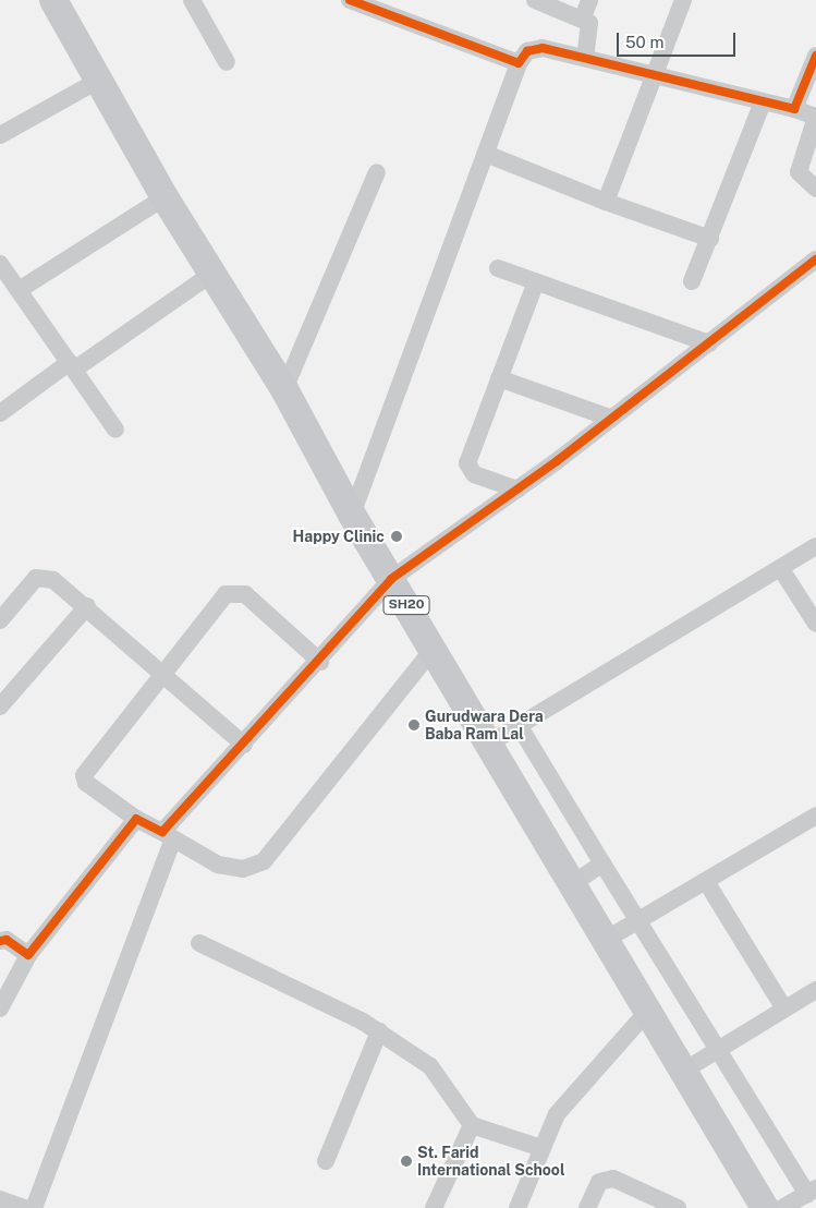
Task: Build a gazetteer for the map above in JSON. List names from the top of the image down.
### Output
{
  "streets": {
    "main road": ["SH20"]
  },
  "places": ["Happy Clinic", "Gurudwara Dera Baba Ram Lal", "St. Farid International School"],
  "scale_bar": "50 m"
}
